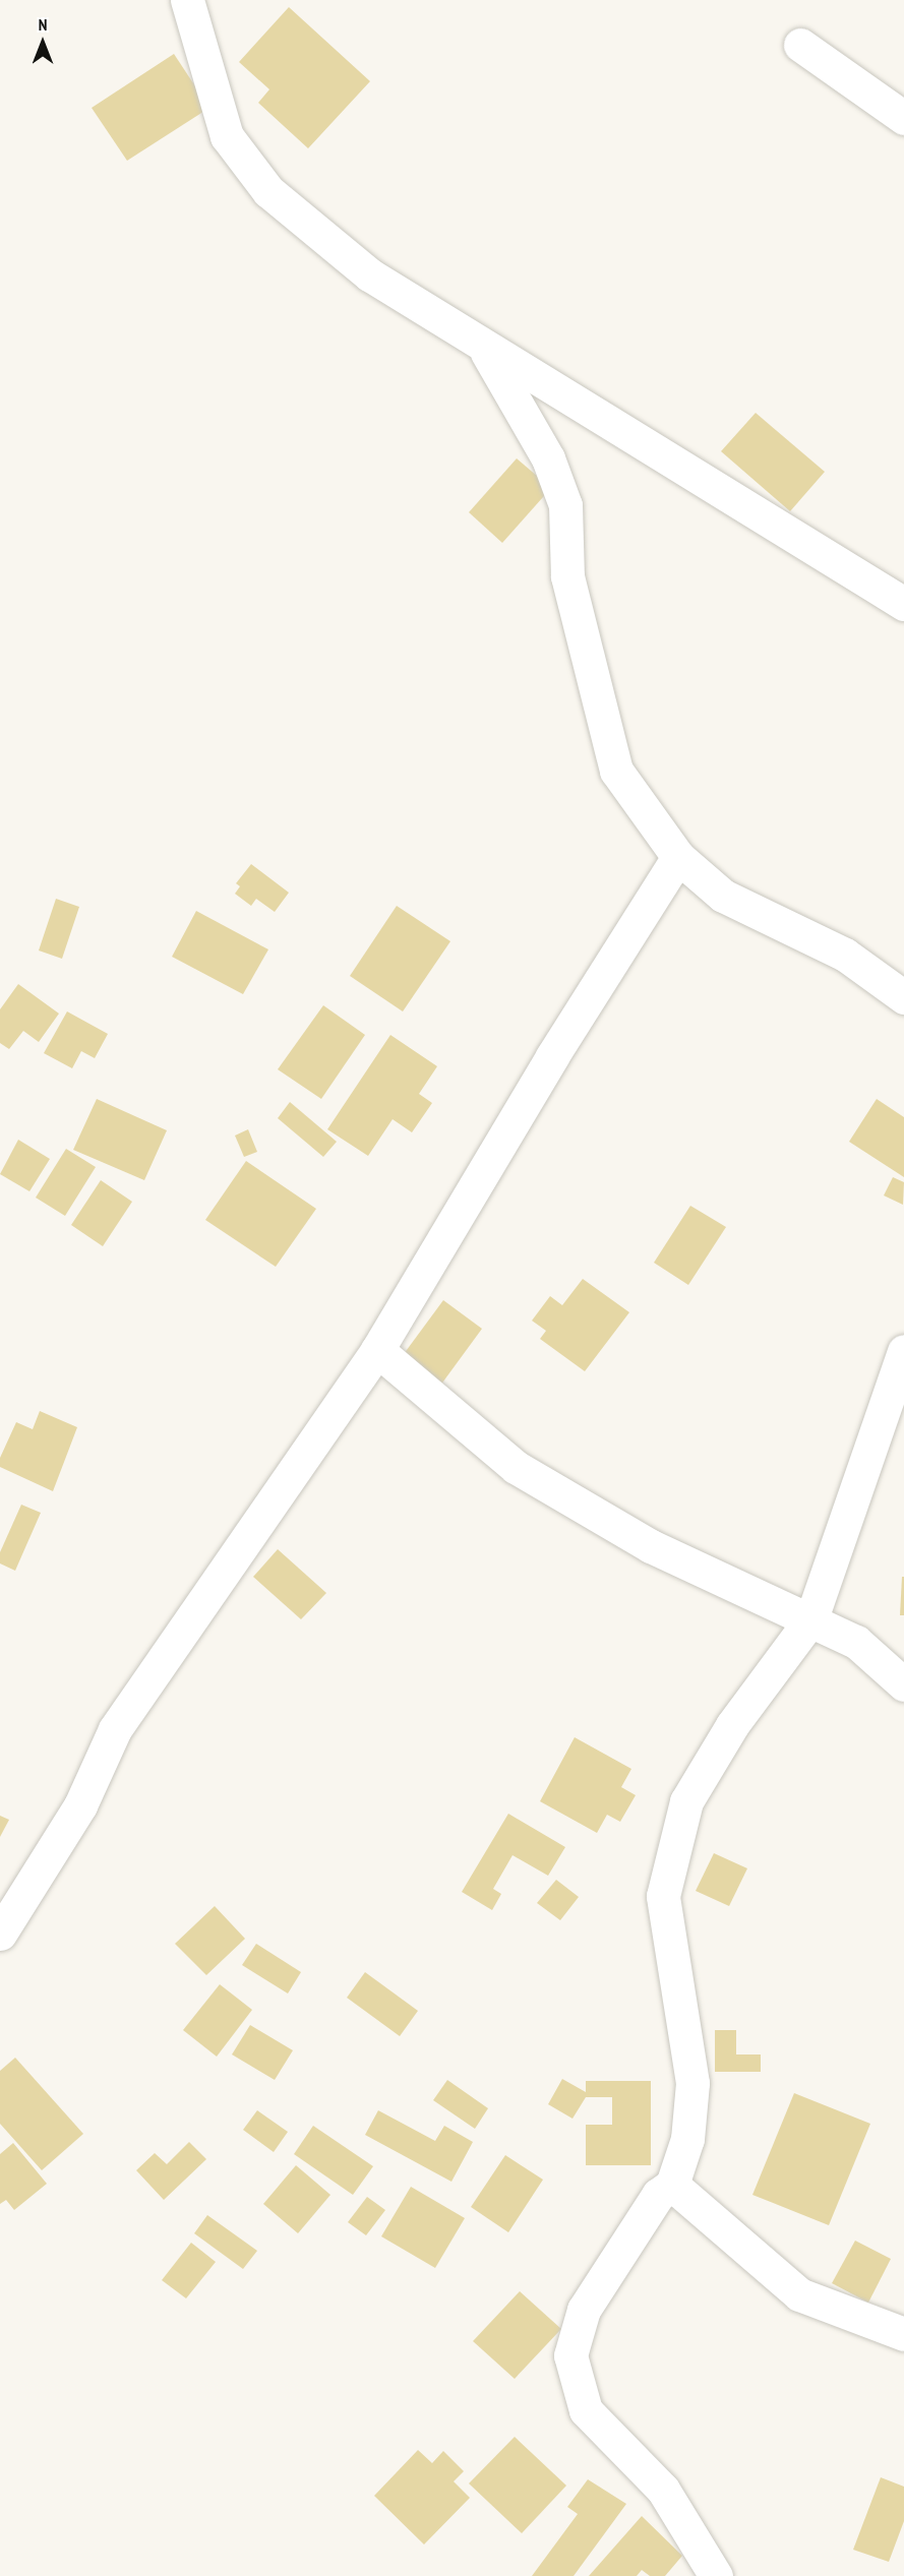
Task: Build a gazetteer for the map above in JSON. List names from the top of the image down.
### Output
{
  "north": "top"
}
